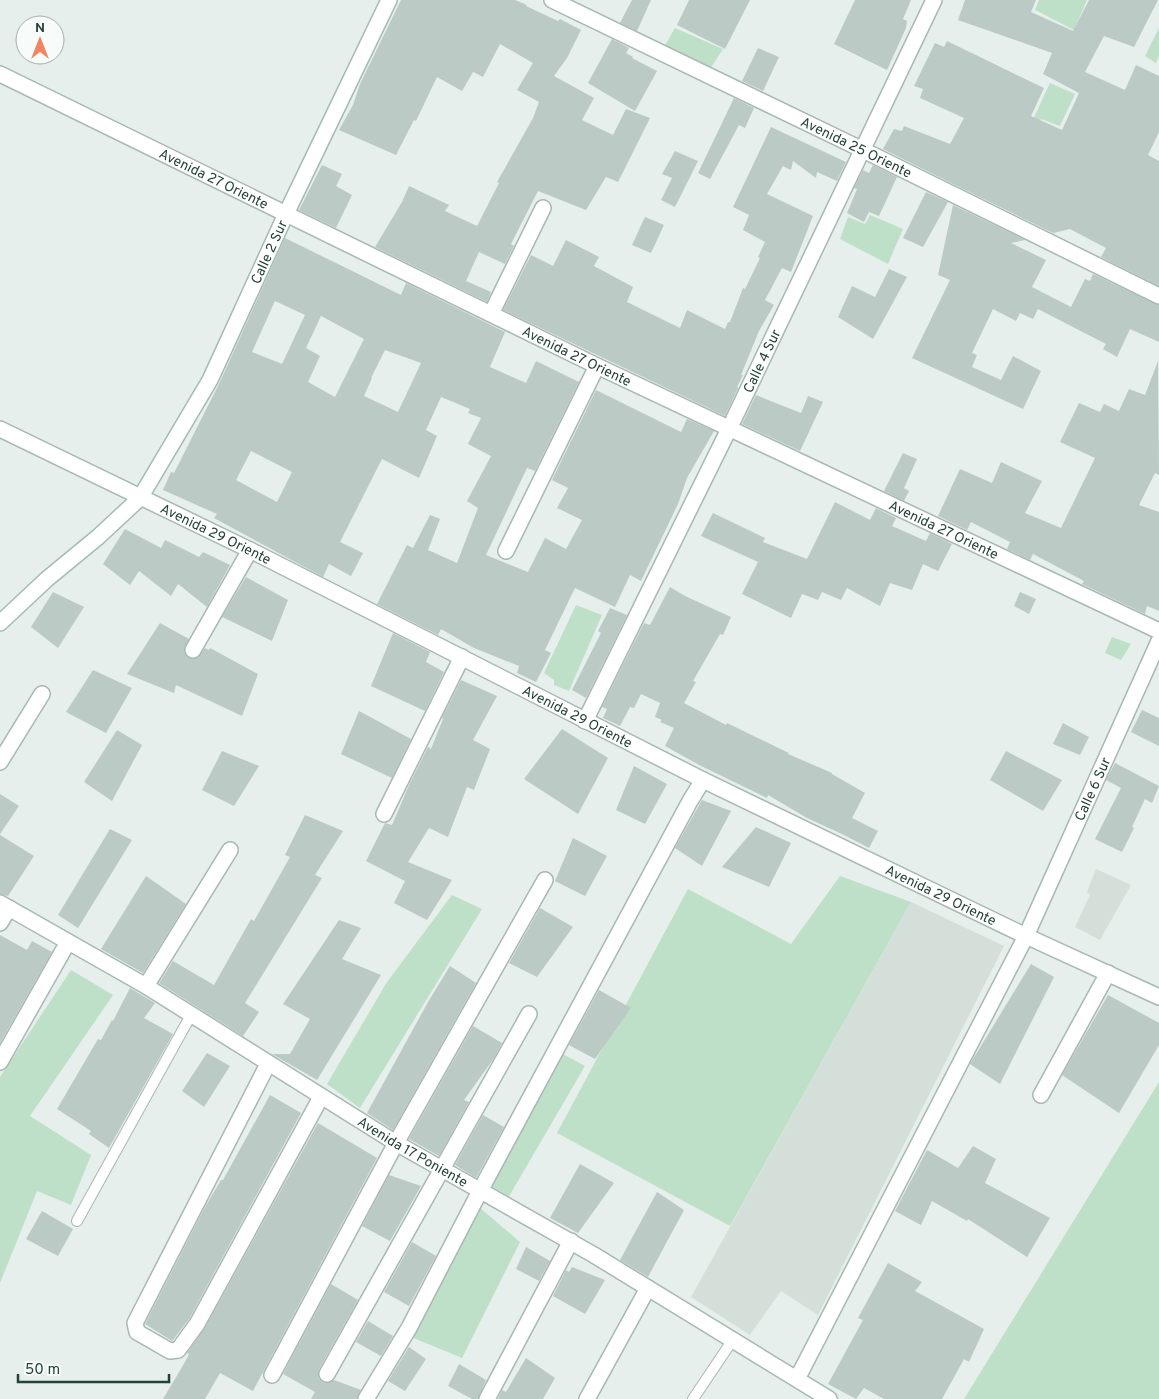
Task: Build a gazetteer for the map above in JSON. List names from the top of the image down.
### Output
{
  "streets": {
    "street": [
      "Avenida 25 Oriente",
      "Avenida 27 Oriente",
      "Calle 2 Sur",
      "Calle 4 Sur",
      "Avenida 29 Oriente",
      "Calle 6 Sur",
      "Avenida 17 Poniente"
    ]
  },
  "crossings": [
    ["Avenida 25 Oriente", "Calle 4 Sur"],
    ["Avenida 27 Oriente", "Calle 2 Sur"],
    ["Avenida 27 Oriente", "Calle 4 Sur"],
    ["Calle 2 Sur", "Avenida 29 Oriente"],
    ["Calle 4 Sur", "Avenida 29 Oriente"],
    ["Avenida 29 Oriente", "Calle 6 Sur"],
    ["Calle 6 Sur", "Avenida 17 Poniente"]
  ],
  "scale_bar": "50 m",
  "north": "top"
}
